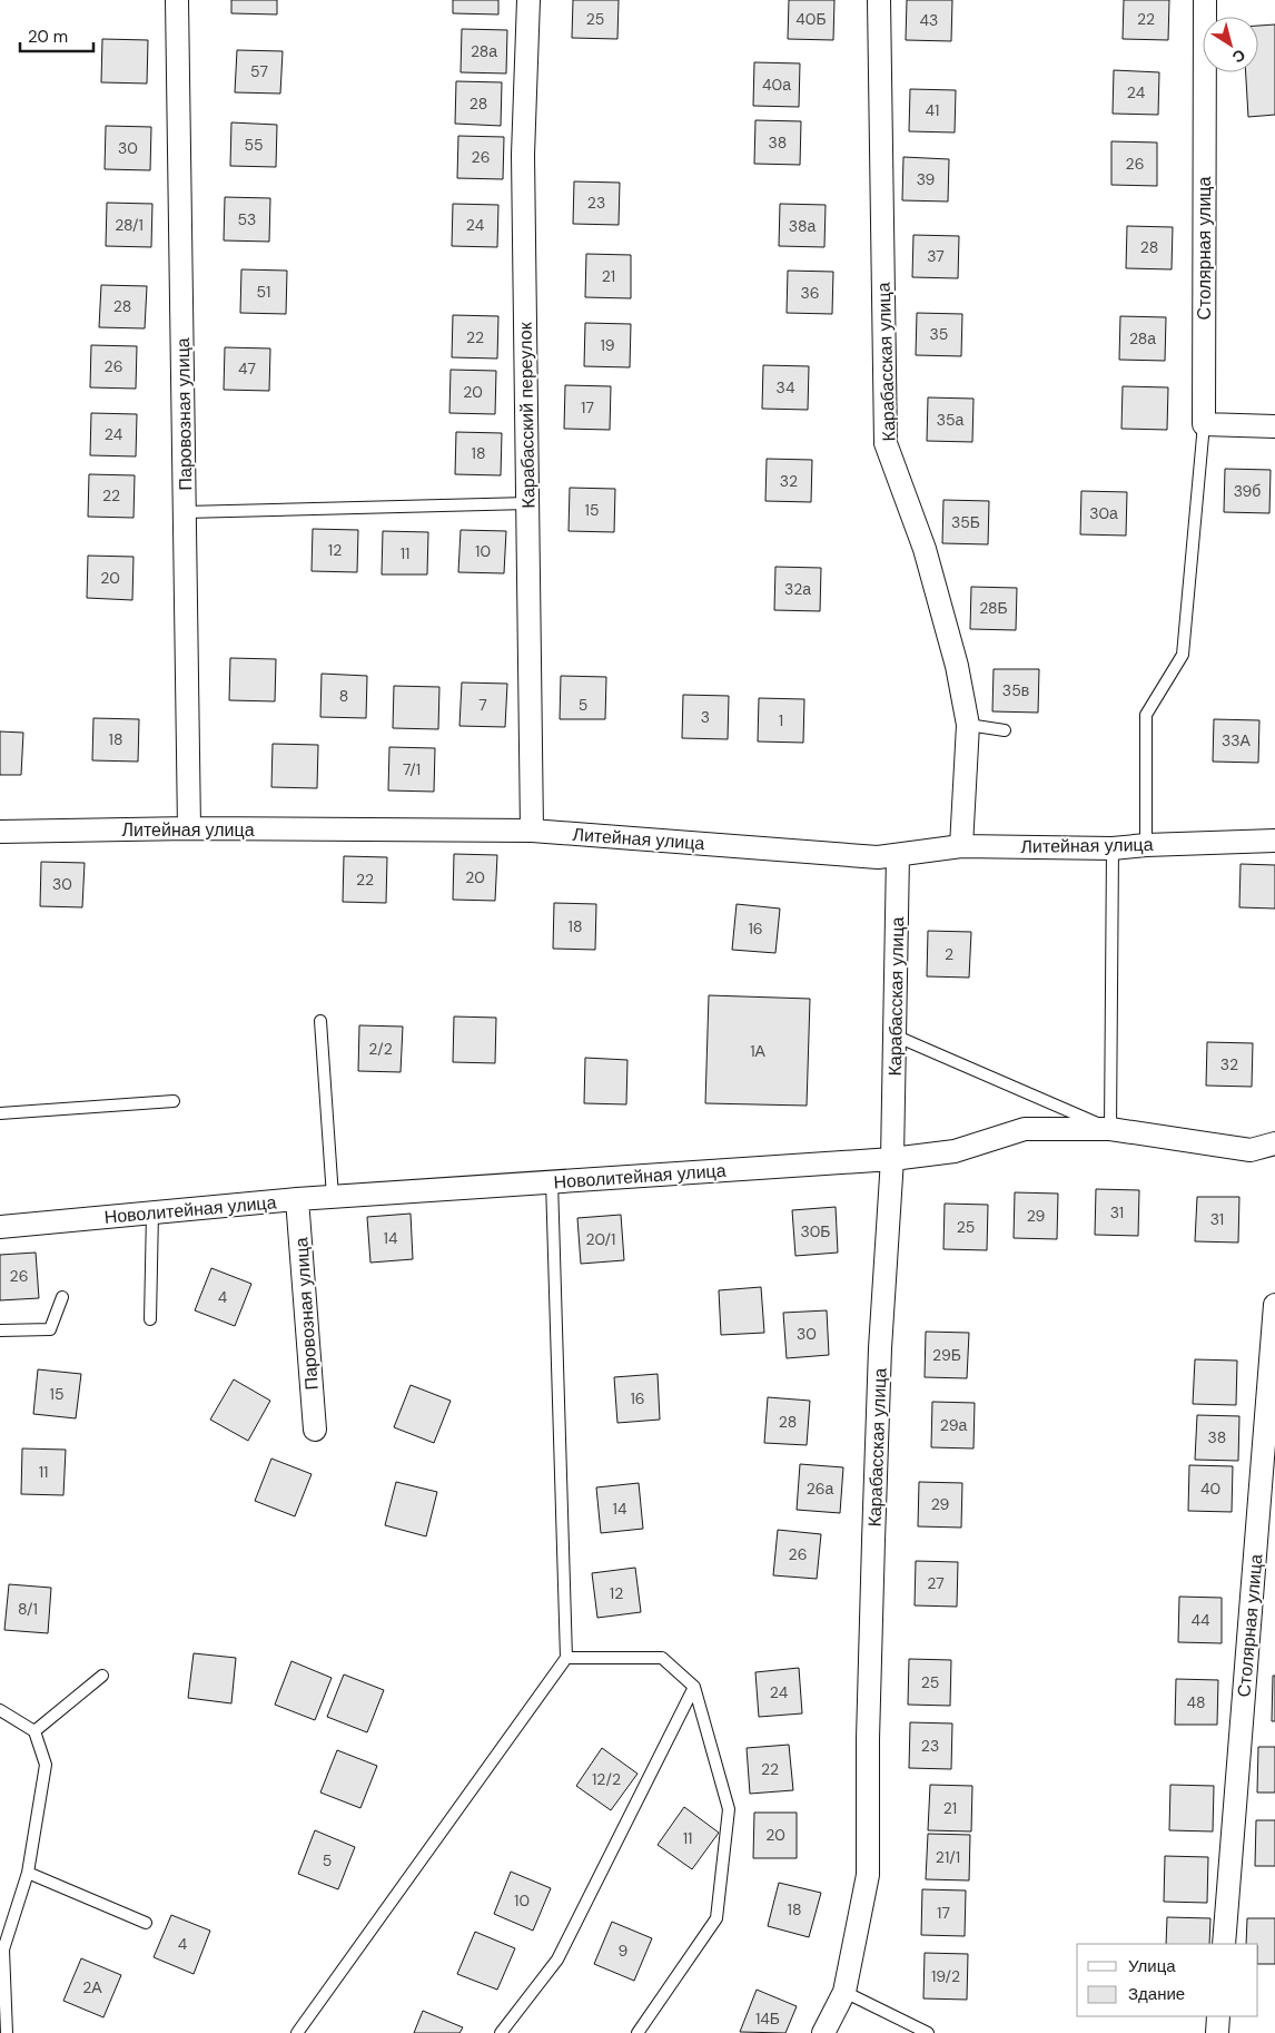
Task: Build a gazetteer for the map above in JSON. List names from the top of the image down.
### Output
{
  "streets": {
    "street": [
      "Столярная улица",
      "Карабасская улица",
      "Паровозная улица",
      "Карабасский переулок",
      "Литейная улица",
      "Новолитейная улица"
    ]
  },
  "crossings": [
    ["Карабасская улица", "Литейная улица"],
    ["Карабасская улица", "Новолитейная улица"],
    ["Паровозная улица", "Литейная улица"],
    ["Паровозная улица", "Новолитейная улица"],
    ["Карабасский переулок", "Литейная улица"]
  ],
  "house_numbers": [
    "25",
    "40Б",
    "22",
    "43",
    "28а",
    "57",
    "40а",
    "24",
    "28",
    "41",
    "38",
    "55",
    "30",
    "26",
    "26",
    "39",
    "23",
    "53",
    "28/1",
    "24",
    "38а",
    "28",
    "37",
    "21",
    "51",
    "36",
    "28",
    "35",
    "22",
    "28а",
    "19",
    "26",
    "47",
    "34",
    "20",
    "17",
    "35а",
    "24",
    "18",
    "32",
    "39б",
    "22",
    "15",
    "30а",
    "35Б",
    "12",
    "10",
    "11",
    "20",
    "32а",
    "28Б",
    "35в",
    "8",
    "7",
    "5",
    "3",
    "1",
    "18",
    "33А",
    "7/1",
    "20",
    "22",
    "30",
    "18",
    "16",
    "2",
    "2/2",
    "1А",
    "32",
    "31",
    "29",
    "31",
    "25",
    "30Б",
    "14",
    "20/1",
    "26",
    "4",
    "30",
    "29Б",
    "15",
    "16",
    "28",
    "29а",
    "38",
    "11",
    "26а",
    "40",
    "29",
    "14",
    "26",
    "27",
    "12",
    "8/1",
    "44",
    "25",
    "24",
    "48",
    "23",
    "22",
    "12/2",
    "21",
    "20",
    "11",
    "21/1",
    "5",
    "10",
    "18",
    "17",
    "4",
    "9",
    "19/2",
    "2А",
    "14Б"
  ],
  "legend": ["Улица", "Здание"],
  "scale_bar": "20 m",
  "north": "bottom right"
}
